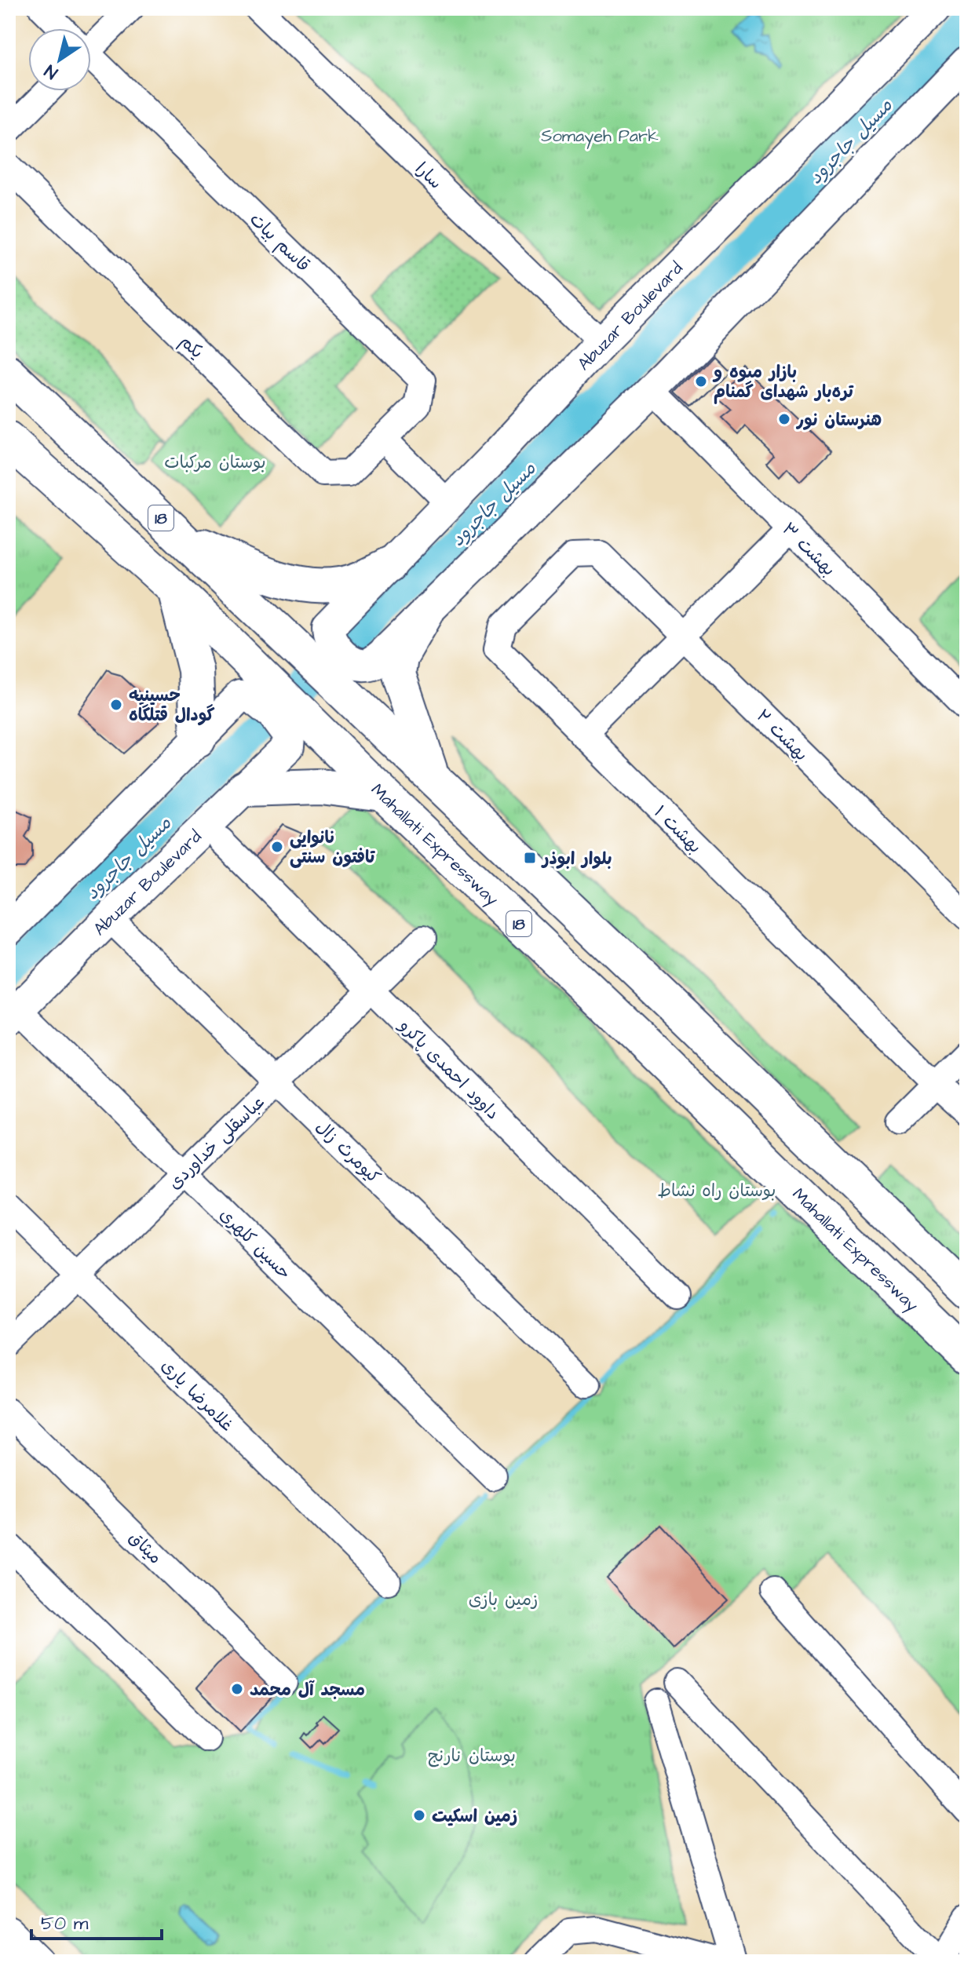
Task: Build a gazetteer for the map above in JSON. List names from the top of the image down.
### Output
{
  "streets": {
    "highway": ["18", "Mahallati Expressway"],
    "main road": ["Abuzar Boulevard"],
    "street": [
      "سارا",
      "قاسم بیات",
      "یکم",
      "بهشت ۳",
      "بهشت ۲",
      "بهشت ۱",
      "داوود احمدی پاکرو",
      "عباسقلی خداوردی",
      "کیومرث زال",
      "حسین کلهری",
      "غلامرضا یاری",
      "میثاق"
    ]
  },
  "crossings": [
    ["سارا", "Abuzar Boulevard"],
    ["قاسم بیات", "یکم"],
    ["Abuzar Boulevard", "Mahallati Expressway"],
    ["Abuzar Boulevard", "کیومرث زال"],
    ["Abuzar Boulevard", "حسین کلهری"],
    ["بهشت ۲", "بهشت ۱"],
    ["داوود احمدی پاکرو", "عباسقلی خداوردی"],
    ["عباسقلی خداوردی", "کیومرث زال"],
    ["عباسقلی خداوردی", "حسین کلهری"],
    ["عباسقلی خداوردی", "غلامرضا یاری"]
  ],
  "water": ["مسیل جاجرود"],
  "parks": [
    "Somayeh Park",
    "بوستان مرکبات",
    "بوستان راه نشاط",
    "زمین بازی",
    "بوستان نارنج"
  ],
  "places": {
    "other": [
      "بازار میوه و تره‌بار شهدای گمنام",
      "هنرستان نور",
      "حسینیه گودال قتلگاه",
      "نانوایی تافتون سنتی",
      "مسجد آل محمد",
      "زمین اسکیت"
    ],
    "transit": ["بلوار ابوذر"]
  },
  "scale_bar": "50 m",
  "north": "bottom left"
}
